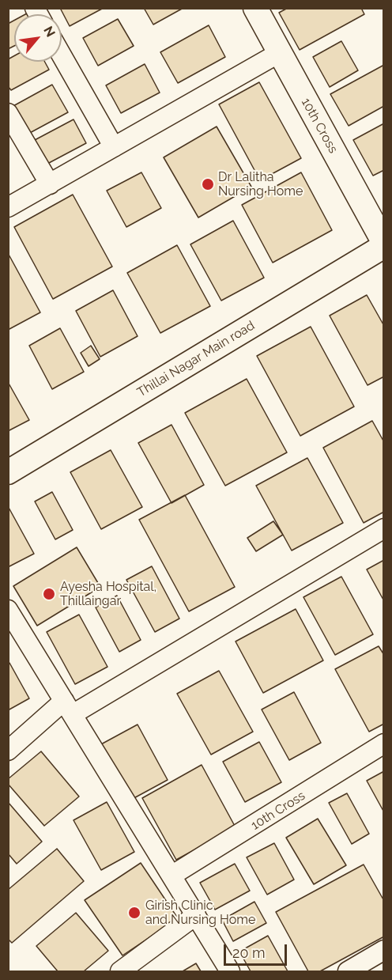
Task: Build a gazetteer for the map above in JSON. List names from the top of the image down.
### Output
{
  "streets": {
    "street": ["10th Cross", "Thillai Nagar Main road"]
  },
  "places": ["Dr Lalitha Nursing Home", "Ayesha Hospital, Thillaingar", "Girish Clinic and Nursing Home"],
  "scale_bar": "20 m",
  "north": "top right"
}
